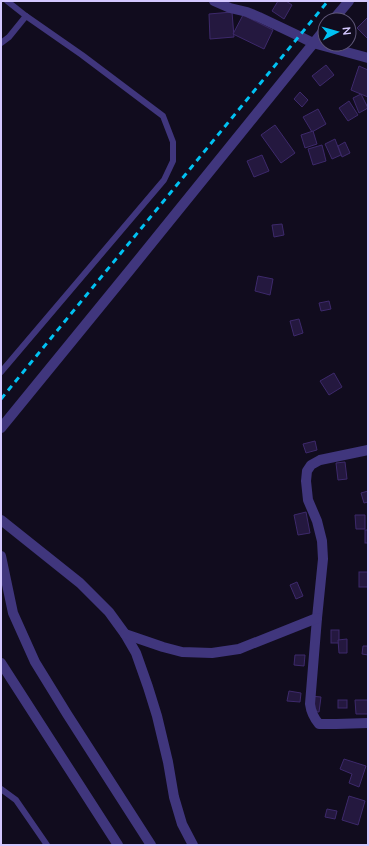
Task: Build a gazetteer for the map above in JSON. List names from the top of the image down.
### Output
{
  "north": "right"
}
